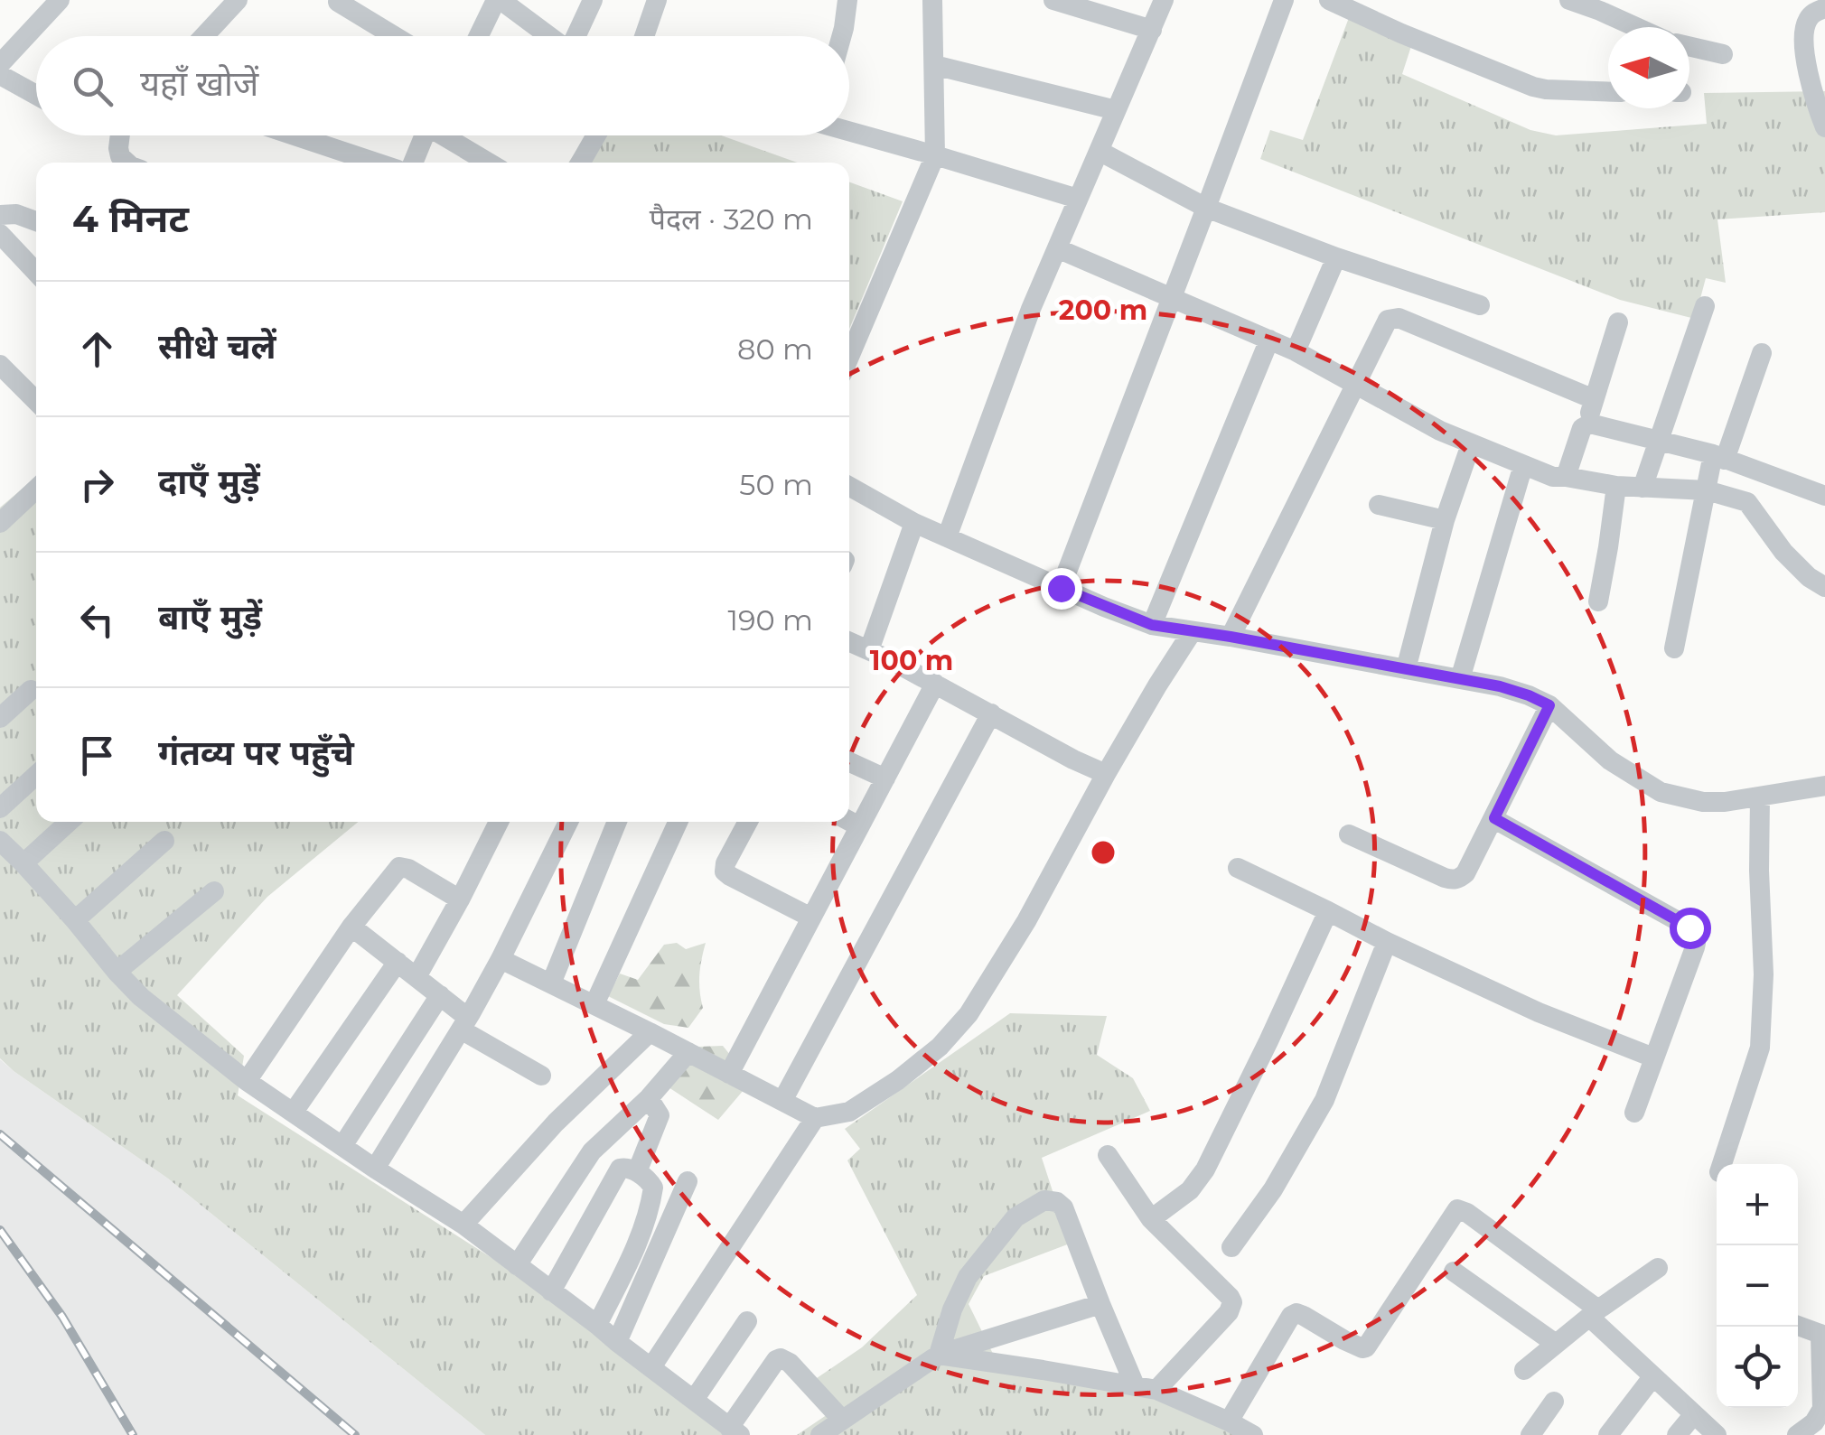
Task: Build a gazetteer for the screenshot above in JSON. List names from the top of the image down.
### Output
{
  "north": "left",
  "page": {
    "search": "यहाँ खोजें",
    "heading": ["4 मिनट", "पैदल · 320 m"],
    "list": [
      ["सीधे चलें", "80 m"],
      ["दाएँ मुड़ें", "50 m"],
      ["बाएँ मुड़ें", "190 m"],
      "गंतव्य पर पहुँचे"
    ],
    "map_buttons": ["+", "−"]
  },
  "rings": ["200 m", "100 m"]
}
